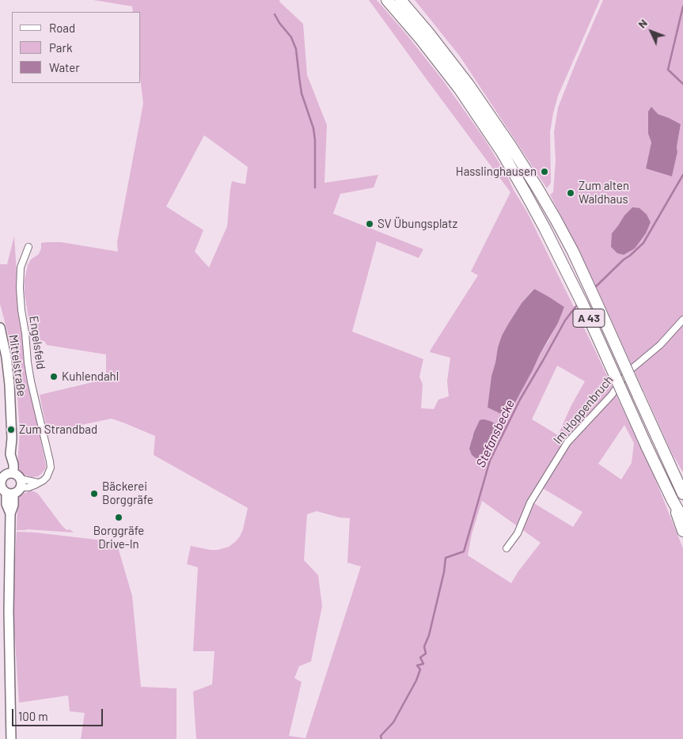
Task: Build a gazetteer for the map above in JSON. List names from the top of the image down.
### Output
{
  "streets": {
    "highway": ["A 43"],
    "main road": ["Mittelstraße"],
    "street": ["Engelsfeld", "Im Hoppenbruch"]
  },
  "crossings": [
    ["Engelsfeld", "Mittelstraße"]
  ],
  "water": ["Stefansbecke"],
  "places": [
    "Hasslinghausen",
    "Zum alten Waldhaus",
    "SV Übungsplatz",
    "Kuhlendahl",
    "Zum Strandbad",
    "Bäckerei Borggräfe",
    "Borggräfe Drive-In"
  ],
  "legend": ["Road", "Park", "Water"],
  "scale_bar": "100 m",
  "north": "top left"
}
